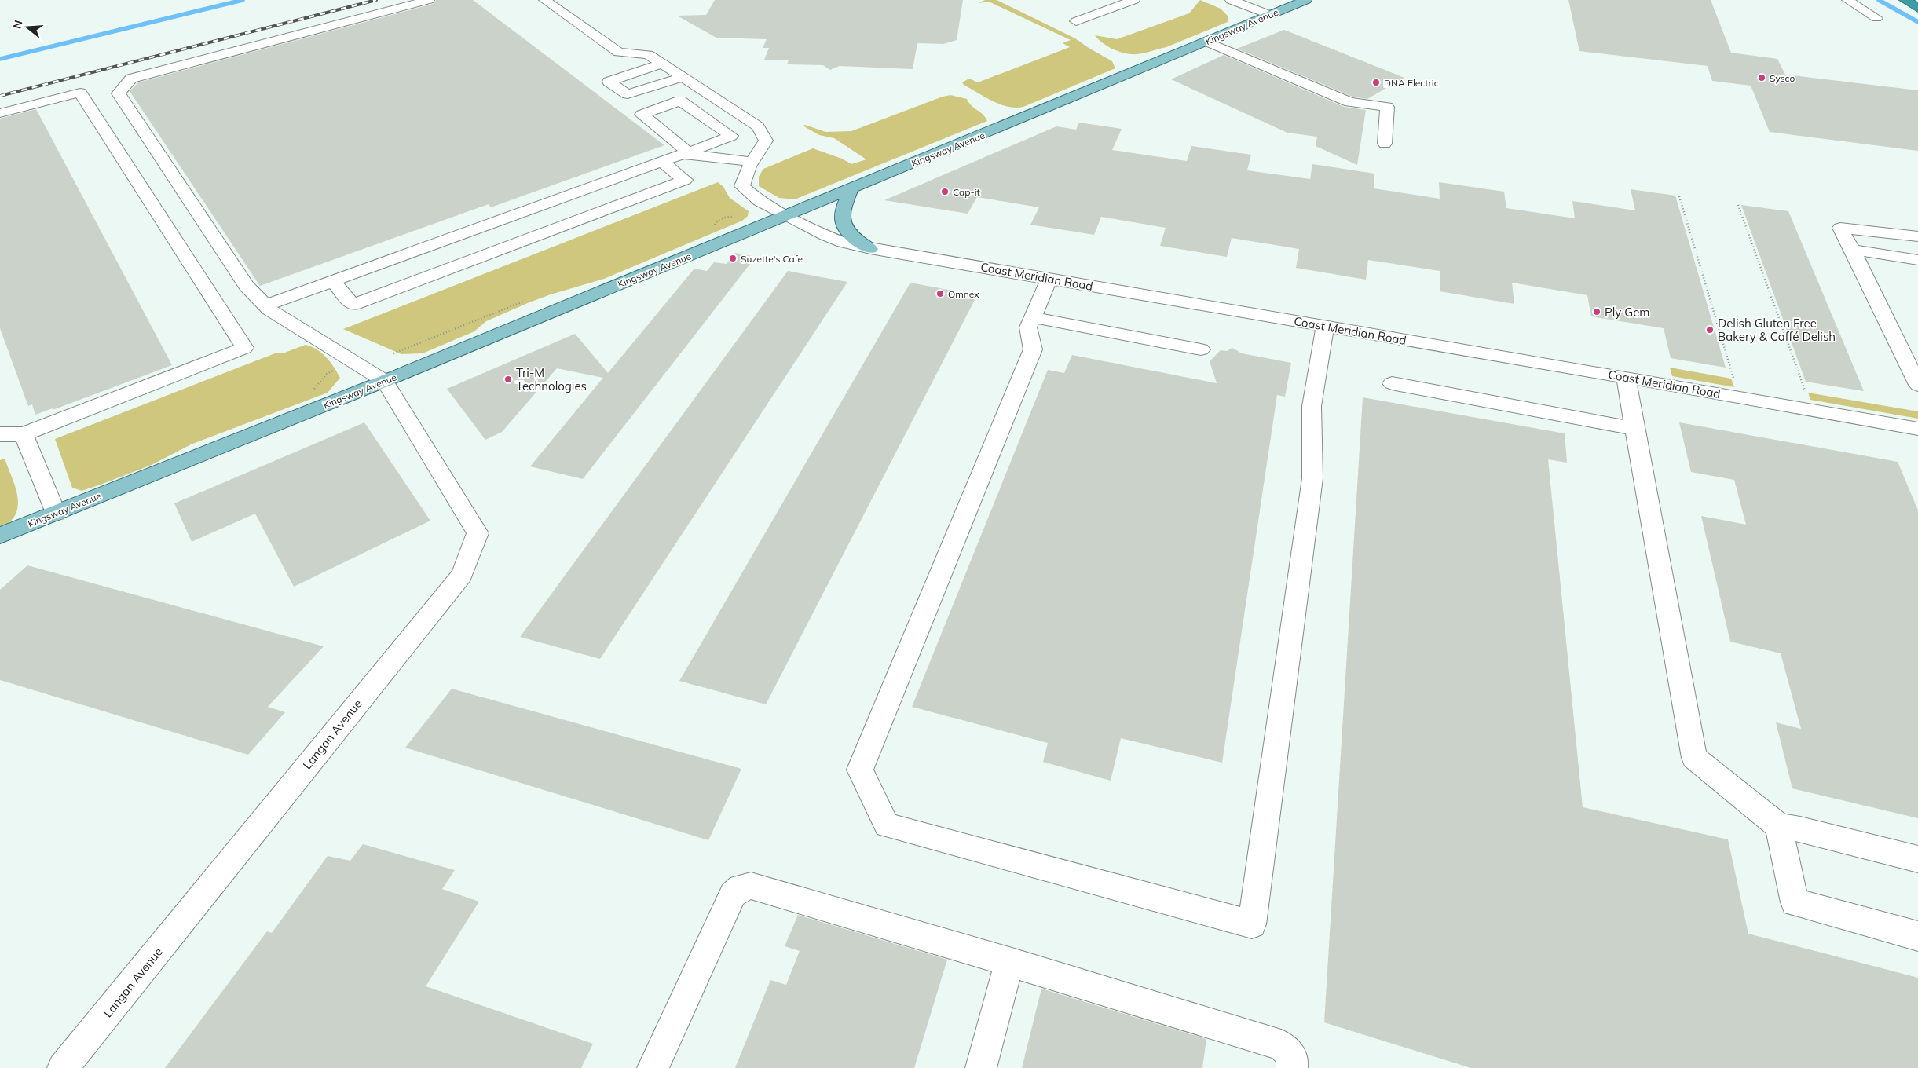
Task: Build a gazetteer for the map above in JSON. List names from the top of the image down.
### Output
{
  "streets": {
    "main road": ["Kingsway Avenue"],
    "street": ["Coast Meridian Road", "Langan Avenue"]
  },
  "crossings": [
    ["Kingsway Avenue", "Coast Meridian Road"],
    ["Kingsway Avenue", "Langan Avenue"]
  ],
  "places": [
    "Sysco",
    "DNA Electric",
    "Cap-it",
    "Suzette's Cafe",
    "Omnex",
    "Ply Gem",
    "Delish Gluten Free Bakery & Caffé Delish",
    "Tri-M Technologies"
  ],
  "north": "left"
}
